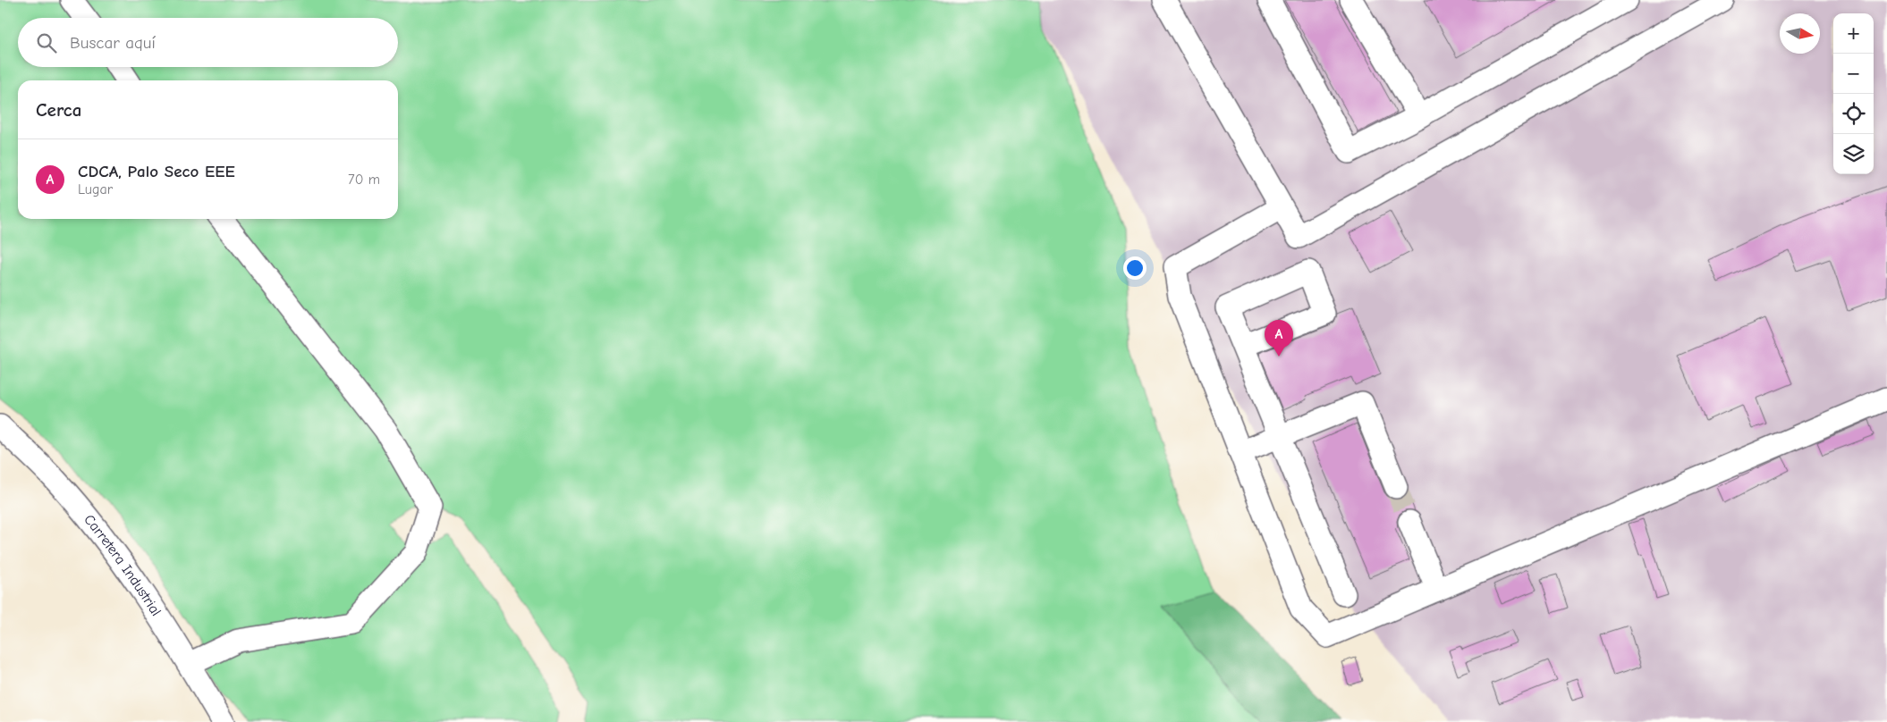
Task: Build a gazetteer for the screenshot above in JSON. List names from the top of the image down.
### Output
{
  "streets": {
    "street": ["Carretera Industrial"]
  },
  "north": "right",
  "page": {
    "map_buttons": ["+", "−"],
    "search": "Buscar aquí",
    "heading": "Cerca",
    "list": [
      {
        "mark": "A",
        "name": "CDCA, Palo Seco EEE",
        "note": "Lugar",
        "value": "70 m"
      }
    ],
    "pins": "A"
  }
}
